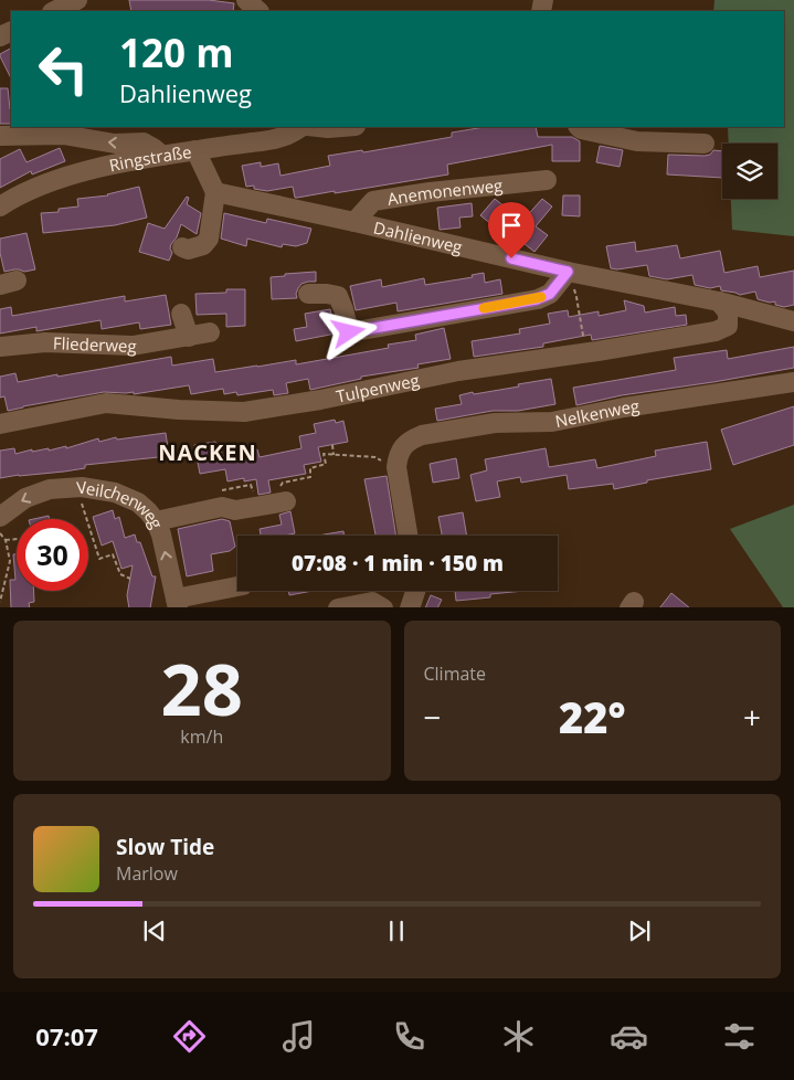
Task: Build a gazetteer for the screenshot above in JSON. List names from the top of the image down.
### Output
{
  "streets": {
    "street": [
      "Ringstraße",
      "Anemonenweg",
      "Dahlienweg",
      "Fliederweg",
      "Tulpenweg",
      "Nelkenweg",
      "Veilchenweg"
    ]
  },
  "crossings": [
    ["Anemonenweg", "Dahlienweg"],
    ["Dahlienweg", "Tulpenweg"]
  ],
  "districts": ["NACKEN"],
  "page": {
    "turn": ["120 m", "Dahlienweg"],
    "limit": "30",
    "trip": "07:08 · 1 min · 150 m",
    "tile": [
      ["28", "km/h"],
      "Climate"
    ],
    "heat": ["−", "22°", "+"],
    "song": ["Slow Tide", "Marlow"],
    "tabs": "07:07"
  }
}
